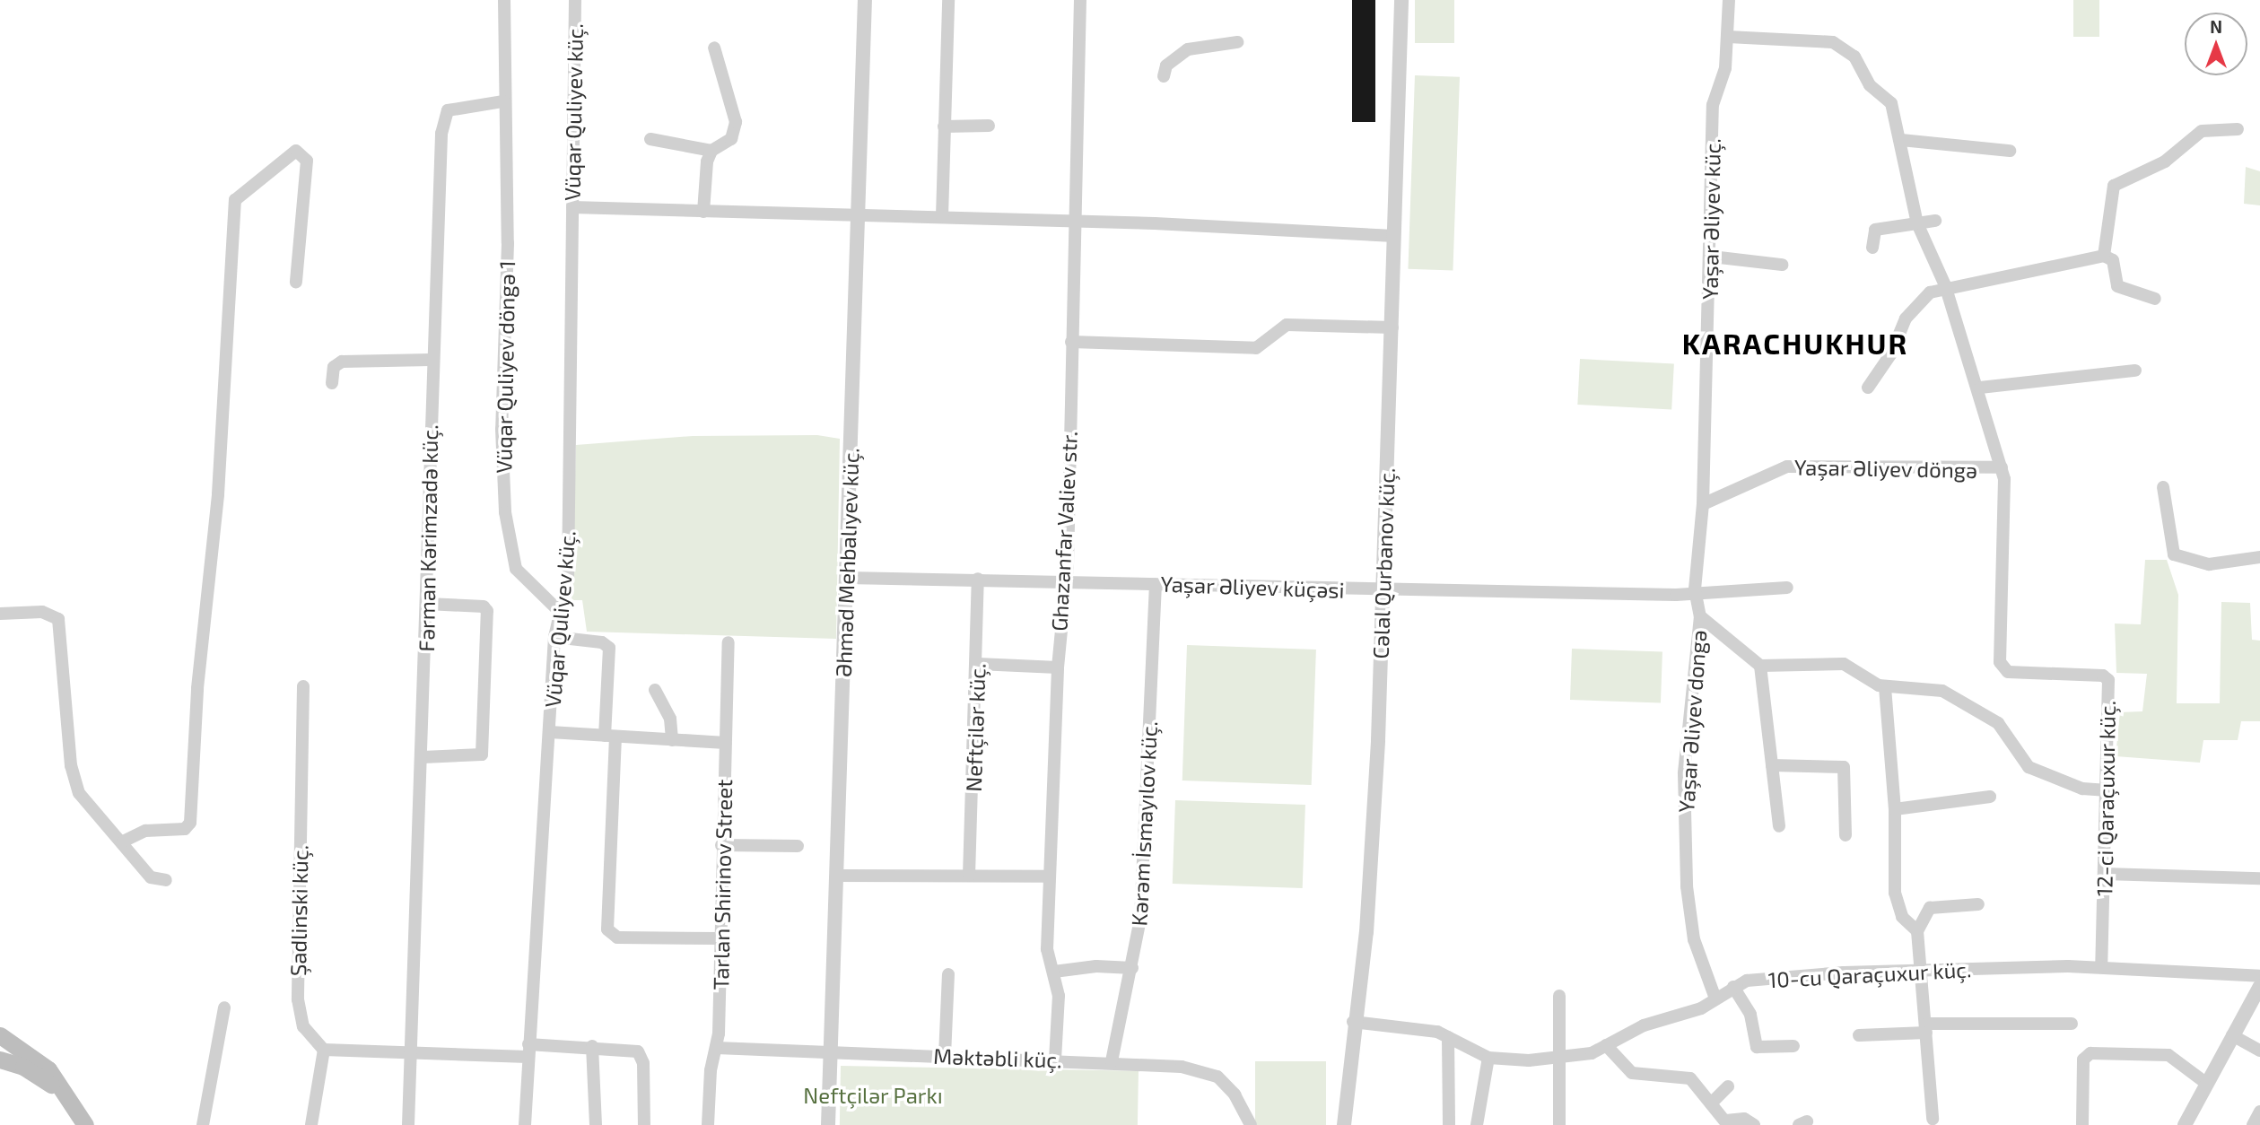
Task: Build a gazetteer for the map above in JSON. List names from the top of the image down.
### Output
{
  "streets": {
    "street": [
      "Vüqar Quliyev küç.",
      "Yaşar Əliyev küç.",
      "Vüqar Quliyev döngə 1",
      "Yaşar Əliyev döngə",
      "Ghazanfar Valiev str.",
      "Fərman Kərimzadə küç.",
      "Əhməd Mehbalıyev küç.",
      "Cəlal Qurbanov küç.",
      "Yaşar Əliyev küçəsi",
      "Yaşar Əliyev dongə",
      "Neftçilər küç.",
      "12-ci Qaraçuxur küç.",
      "Kərəm İsmayılov küç.",
      "Tarlan Shirinov Street",
      "Şadlinski küç.",
      "10-cu Qaraçuxur küç.",
      "Məktəbli küç."
    ]
  },
  "crossings": [
    ["Vüqar Quliyev küç.", "Vüqar Quliyev döngə 1"],
    ["Yaşar Əliyev küç.", "Yaşar Əliyev döngə"],
    ["Yaşar Əliyev küç.", "Yaşar Əliyev küçəsi"],
    ["Yaşar Əliyev küç.", "Yaşar Əliyev dongə"],
    ["Yaşar Əliyev küç.", "12-ci Qaraçuxur küç."],
    ["Vüqar Quliyev döngə 1", "Fərman Kərimzadə küç."],
    ["Yaşar Əliyev döngə", "12-ci Qaraçuxur küç."],
    ["Ghazanfar Valiev str.", "Yaşar Əliyev küçəsi"],
    ["Ghazanfar Valiev str.", "Məktəbli küç."],
    ["Əhməd Mehbalıyev küç.", "Yaşar Əliyev küçəsi"],
    ["Əhməd Mehbalıyev küç.", "Məktəbli küç."],
    ["Cəlal Qurbanov küç.", "Yaşar Əliyev küçəsi"],
    ["Cəlal Qurbanov küç.", "10-cu Qaraçuxur küç."],
    ["Yaşar Əliyev küçəsi", "Yaşar Əliyev dongə"],
    ["Yaşar Əliyev küçəsi", "Neftçilər küç."],
    ["Yaşar Əliyev küçəsi", "Kərəm İsmayılov küç."],
    ["Yaşar Əliyev dongə", "10-cu Qaraçuxur küç."],
    ["12-ci Qaraçuxur küç.", "10-cu Qaraçuxur küç."],
    ["Kərəm İsmayılov küç.", "Məktəbli küç."],
    ["Tarlan Shirinov Street", "Məktəbli küç."]
  ],
  "districts": ["KARACHUKHUR"],
  "parks": ["Neftçilər Parkı"],
  "north": "top"
}
